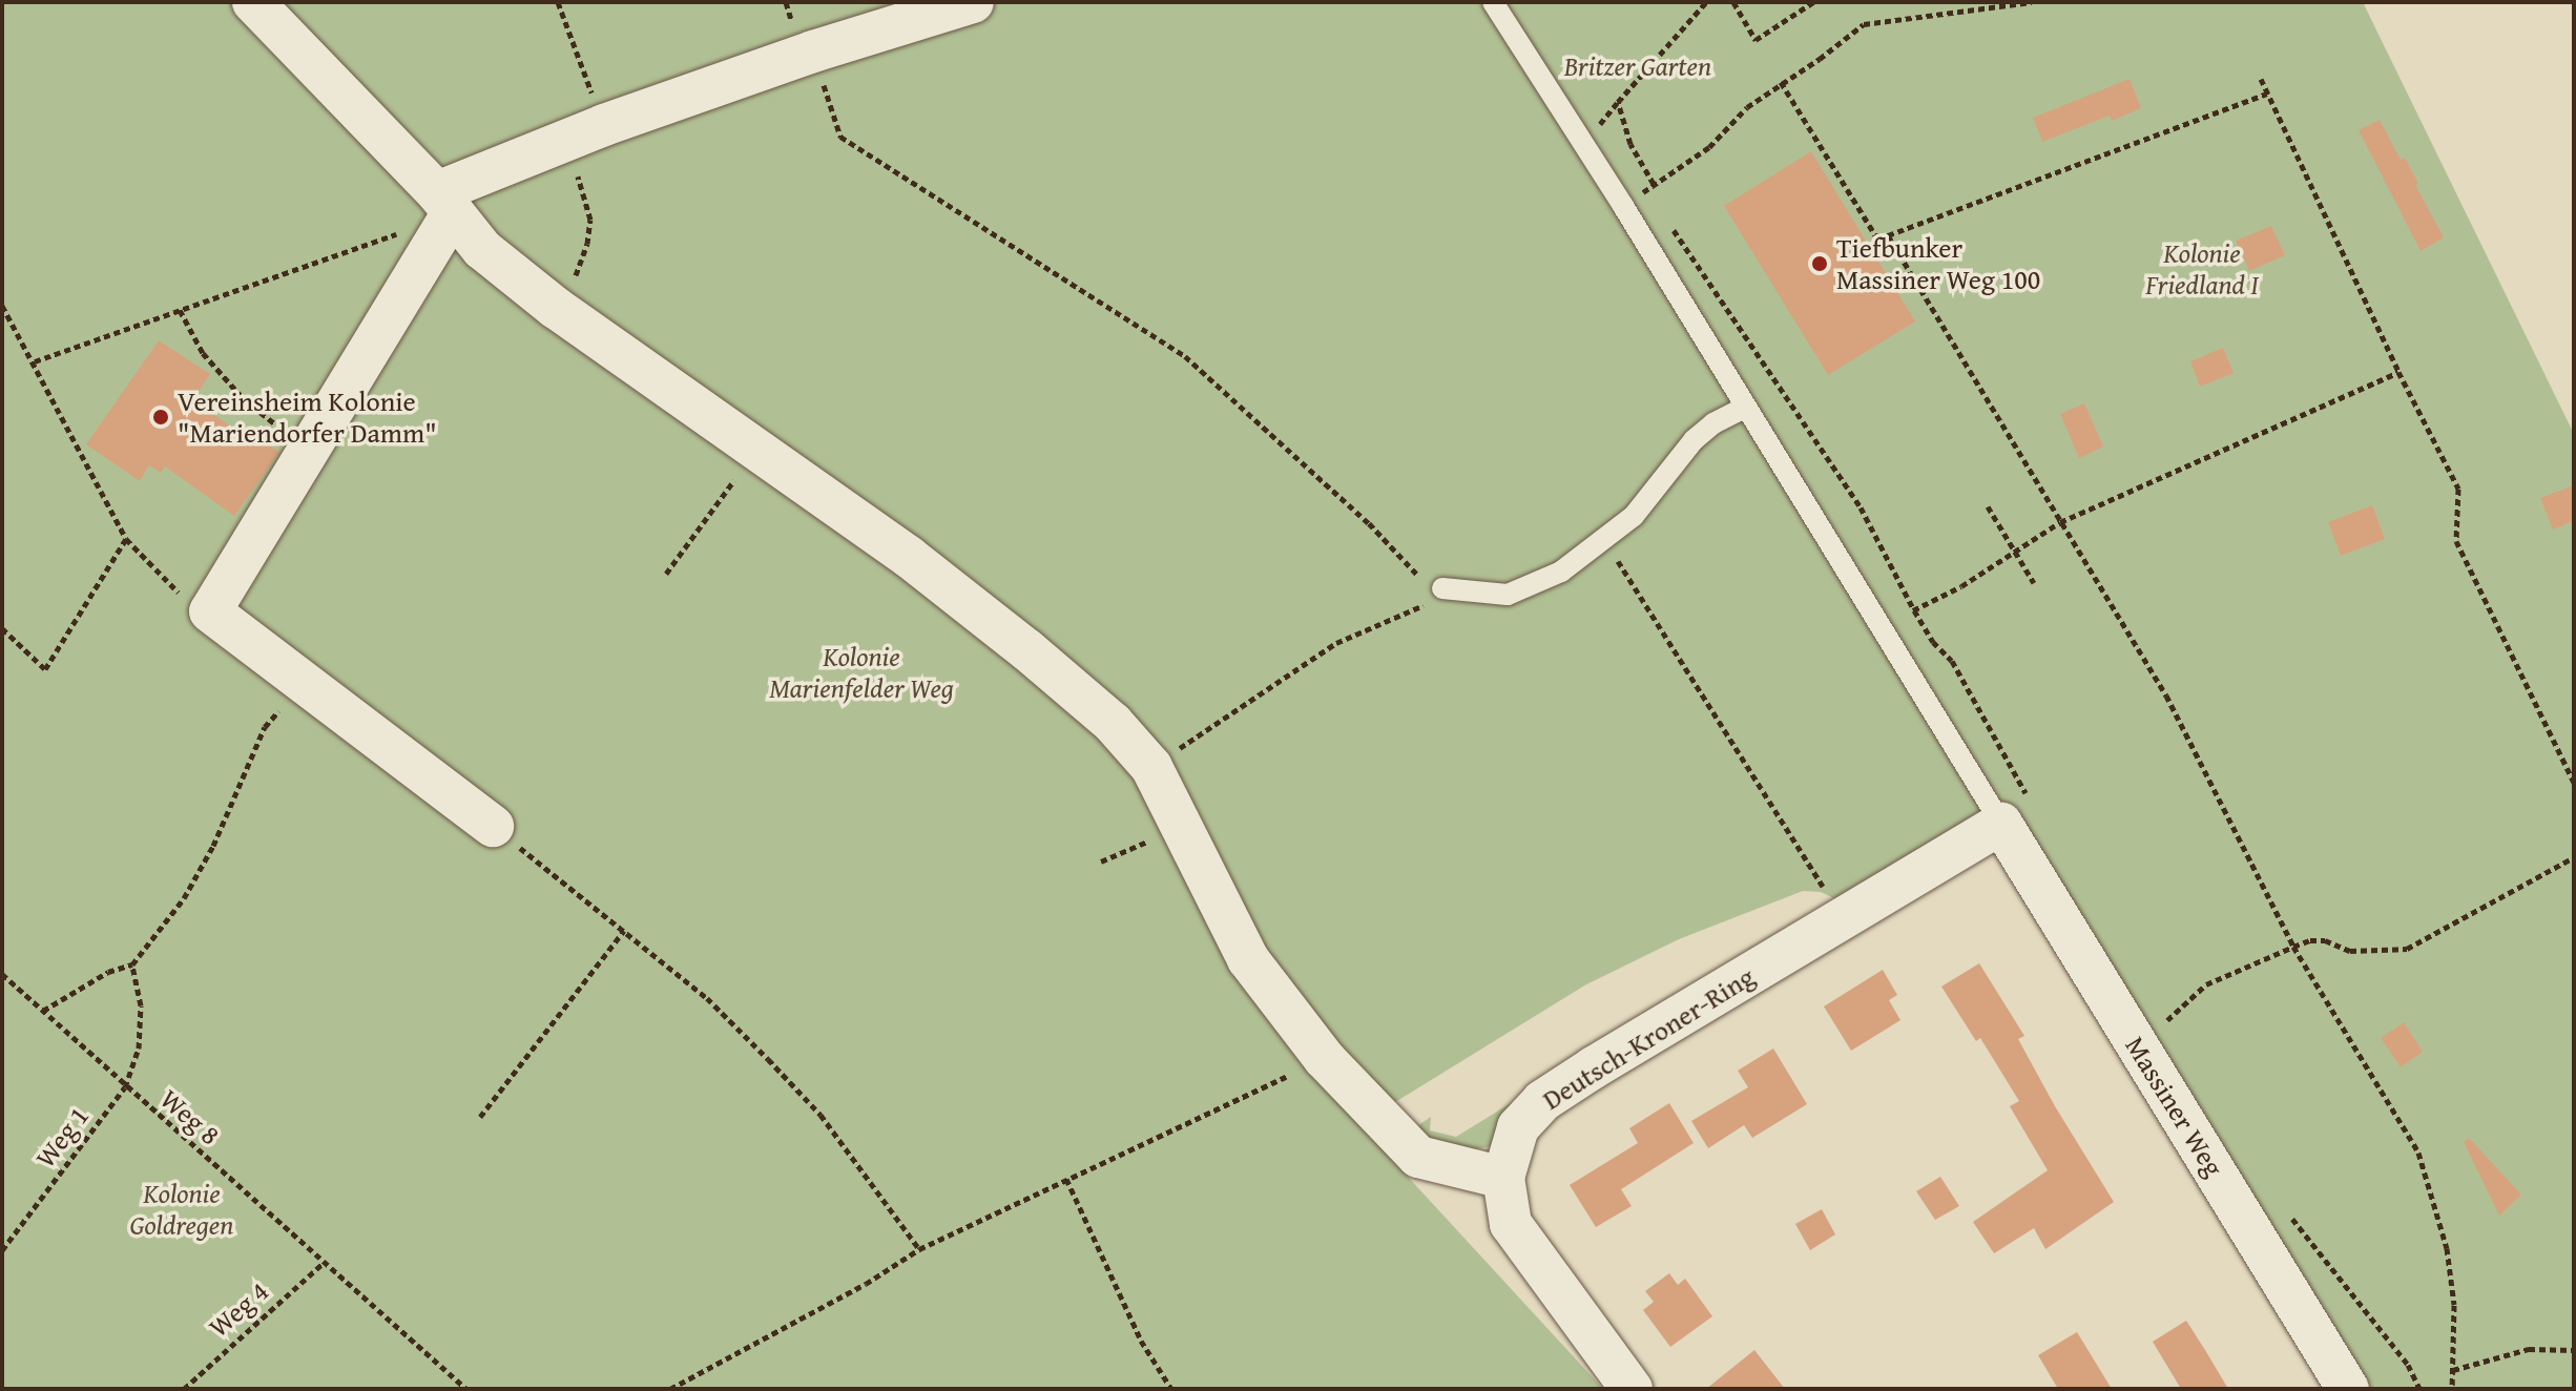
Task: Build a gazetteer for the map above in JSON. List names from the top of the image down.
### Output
{
  "streets": {
    "street": ["Deutsch-Kroner-Ring", "Massiner Weg"],
    "path": ["Weg 8", "Weg 1", "Weg 4"]
  },
  "crossings": [
    ["Deutsch-Kroner-Ring", "Massiner Weg"],
    ["Weg 8", "Weg 1"],
    ["Weg 8", "Weg 4"]
  ],
  "parks": [
    "Britzer Garten",
    "Kolonie Friedland I",
    "Kolonie Marienfelder Weg",
    "Kolonie Goldregen"
  ],
  "places": ["Tiefbunker Massiner Weg 100", "Vereinsheim Kolonie \"Mariendorfer Damm\""]
}
